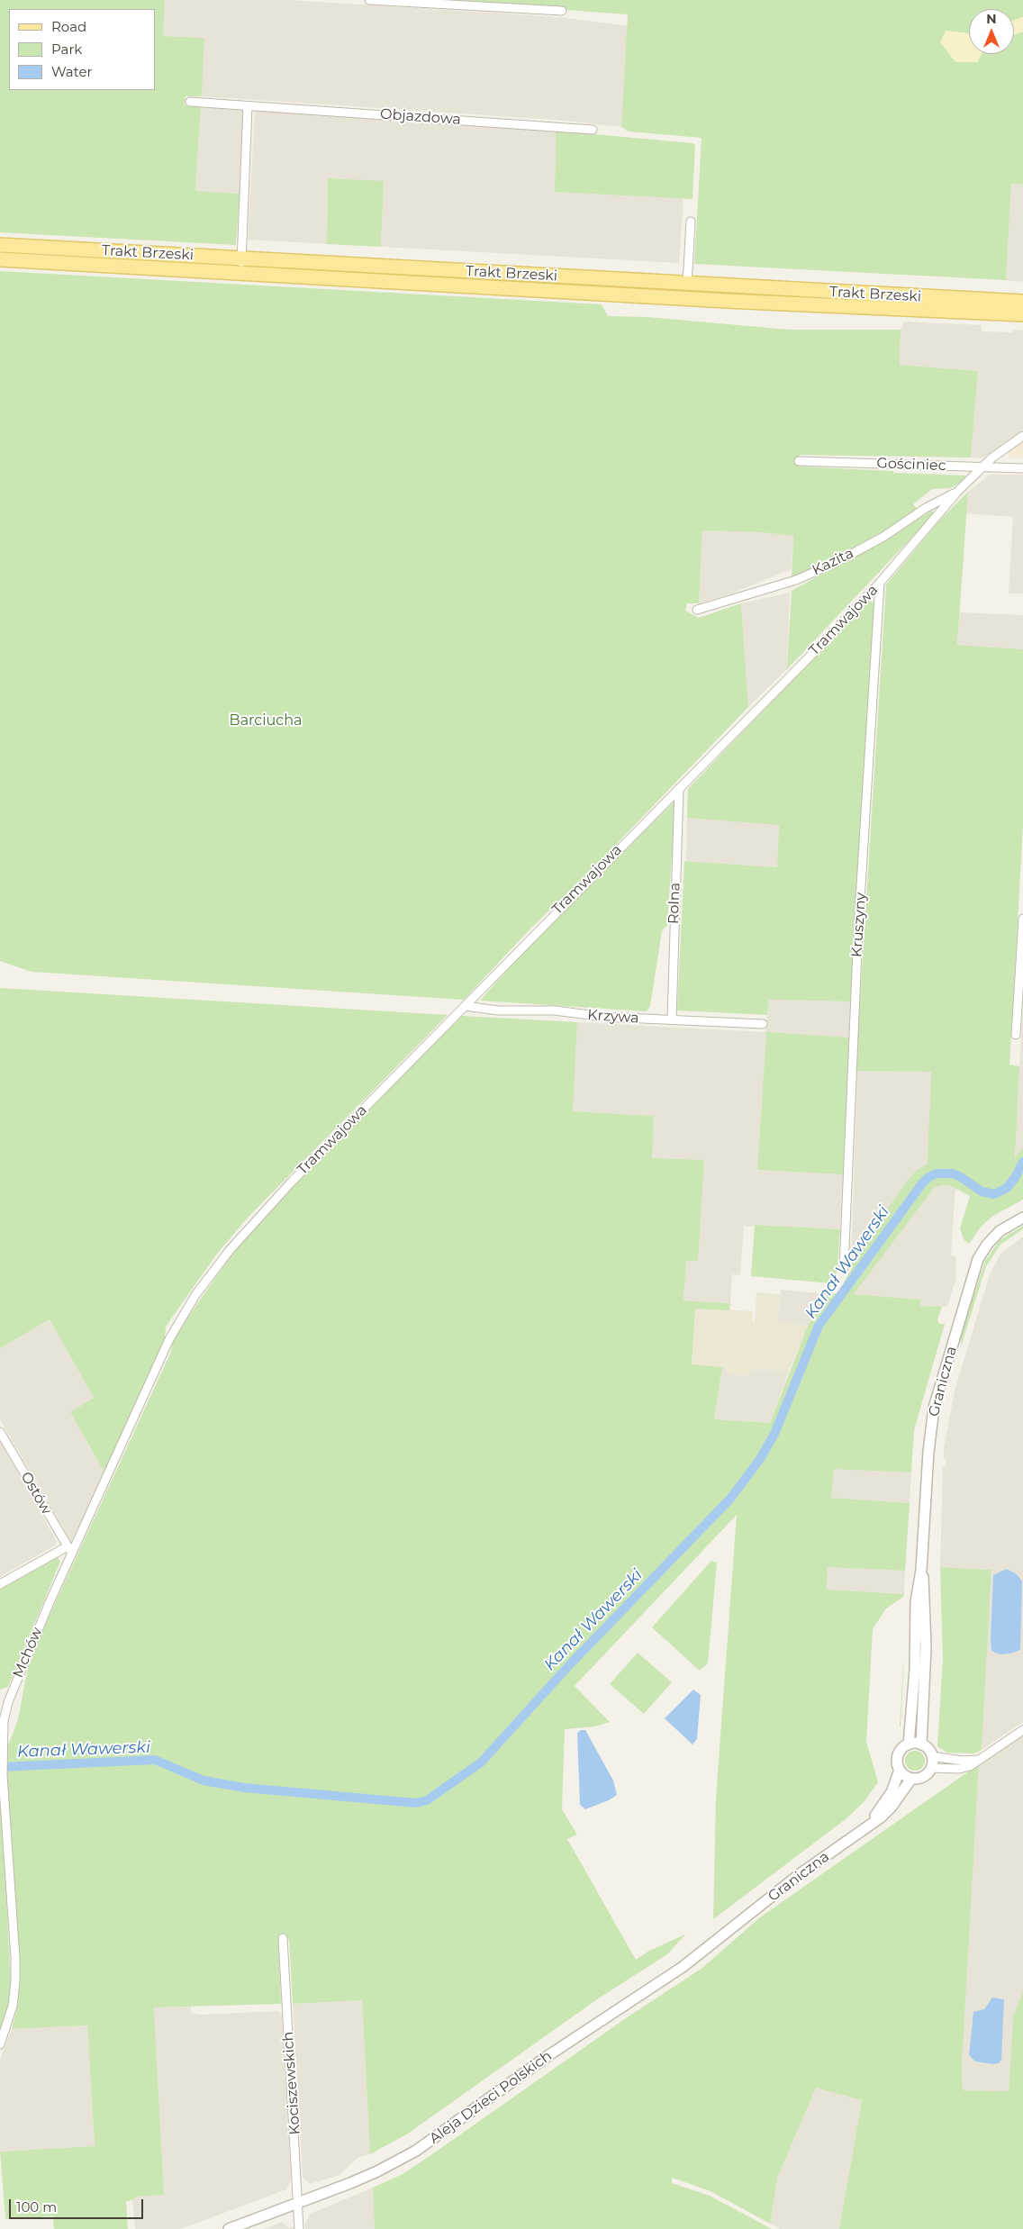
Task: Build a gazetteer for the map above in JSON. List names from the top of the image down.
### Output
{
  "streets": {
    "main road": ["Trakt Brzeski"],
    "street": [
      "Objazdowa",
      "Gościniec",
      "Kazita",
      "Tramwajowa",
      "Rolna",
      "Kruszyny",
      "Krzywa",
      "Graniczna",
      "Ostów",
      "Mchów",
      "Kociszewskich",
      "Aleja Dzieci Polskich"
    ]
  },
  "crossings": [
    ["Gościniec", "Tramwajowa"],
    ["Kazita", "Tramwajowa"],
    ["Tramwajowa", "Rolna"],
    ["Tramwajowa", "Kruszyny"],
    ["Tramwajowa", "Krzywa"],
    ["Tramwajowa", "Mchów"],
    ["Rolna", "Krzywa"],
    ["Graniczna", "Aleja Dzieci Polskich"],
    ["Ostów", "Mchów"],
    ["Kociszewskich", "Aleja Dzieci Polskich"]
  ],
  "water": ["Kanał Wawerski"],
  "parks": ["Barciucha"],
  "legend": ["Road", "Park", "Water"],
  "scale_bar": "100 m",
  "north": "top"
}
